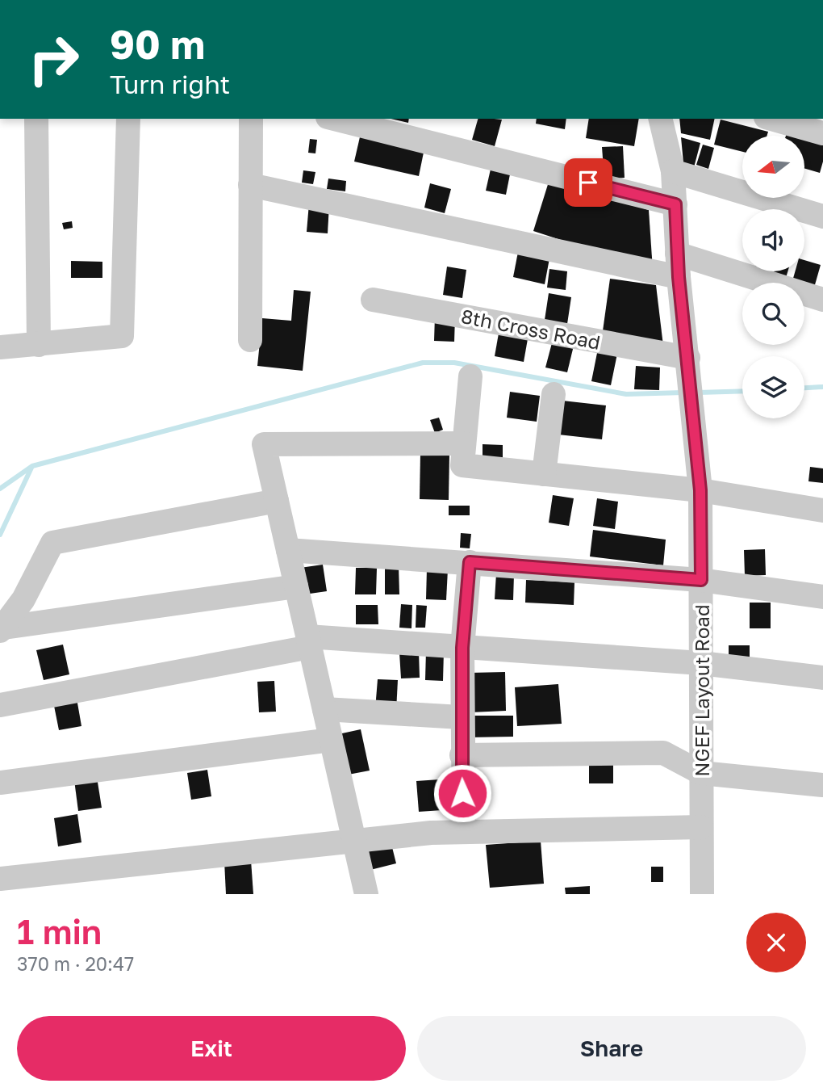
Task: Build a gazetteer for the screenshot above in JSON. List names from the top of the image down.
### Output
{
  "streets": {
    "street": ["8th Cross Road", "NGEF Layout Road"]
  },
  "crossings": [
    ["8th Cross Road", "NGEF Layout Road"]
  ],
  "north": "left",
  "page": {
    "turn": ["90 m", "Turn right"],
    "heading": ["1 min", "370 m · 20:47"],
    "buttons": ["Exit", "Share"]
  }
}
